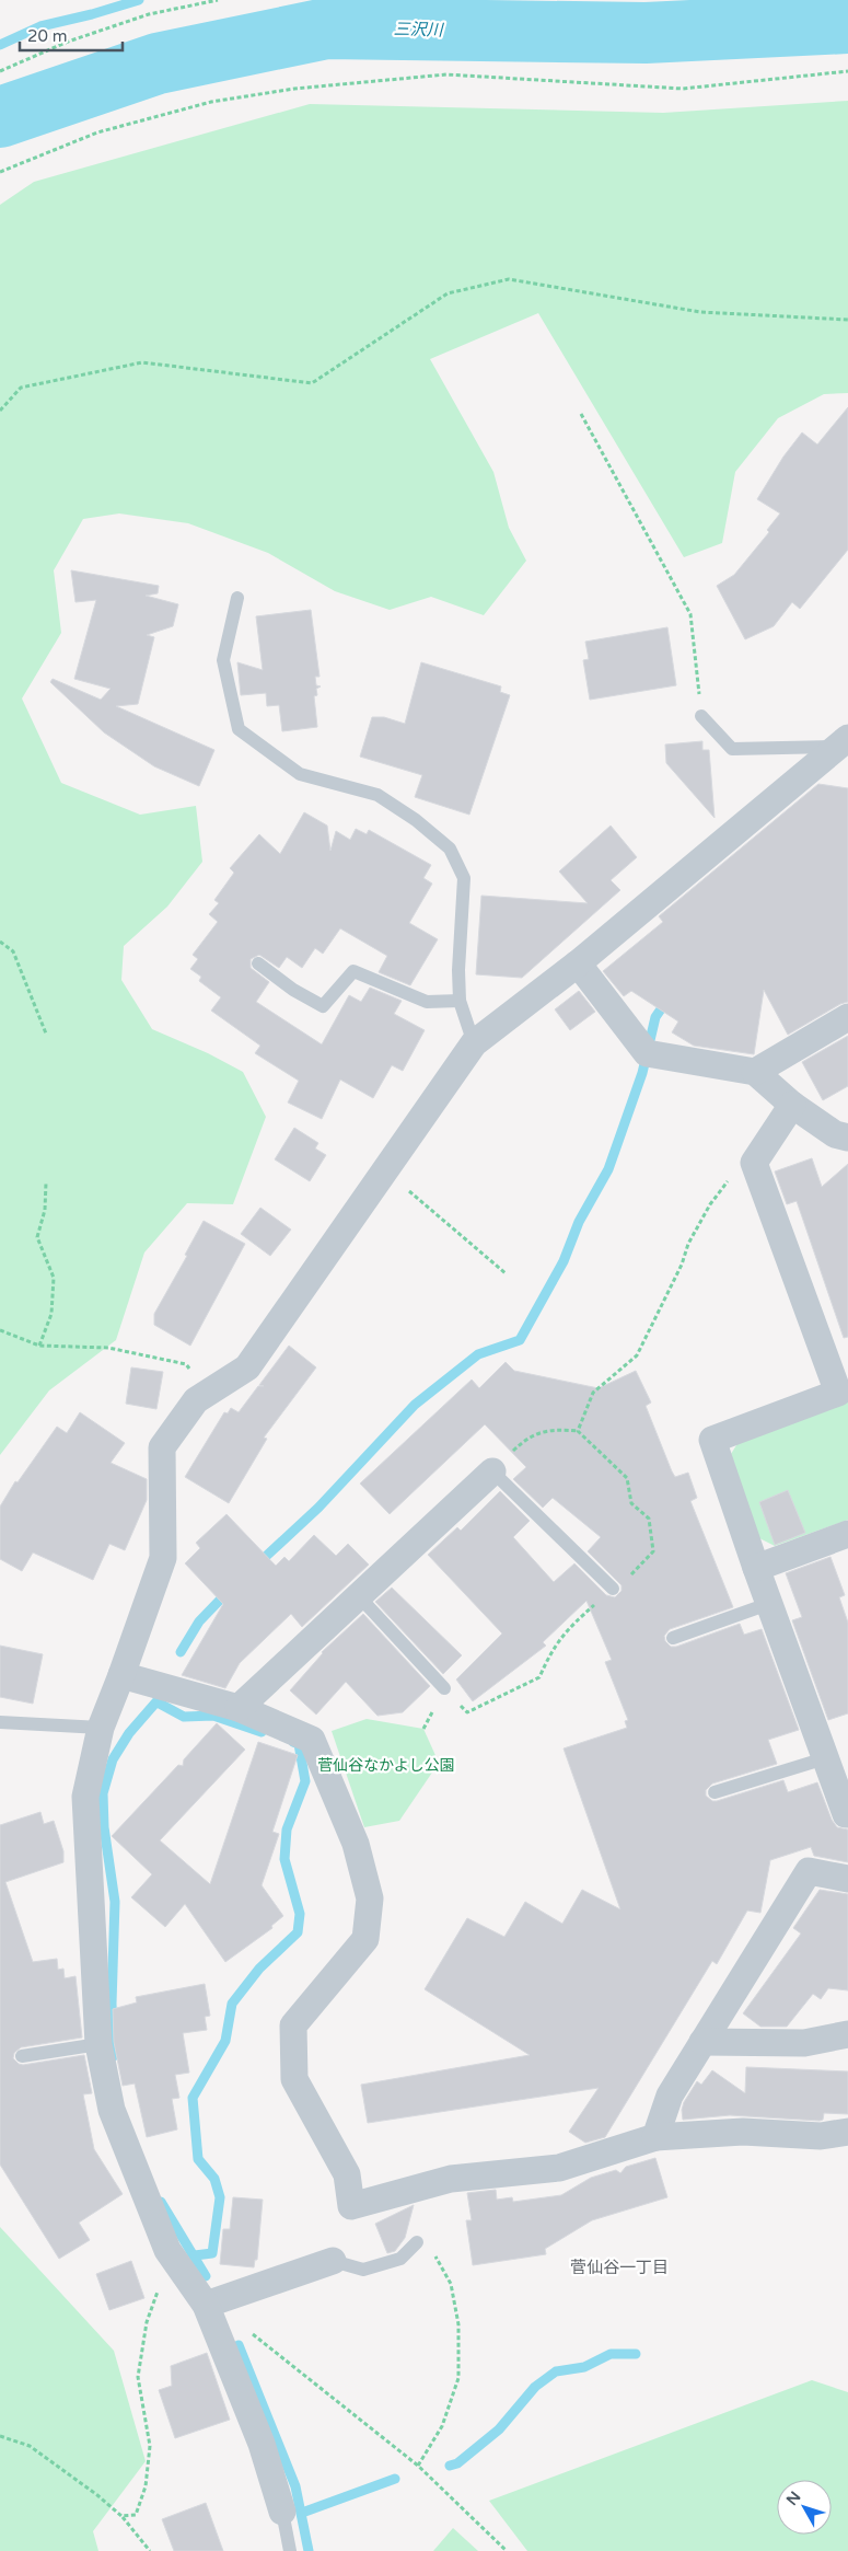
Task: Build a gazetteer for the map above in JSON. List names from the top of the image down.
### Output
{
  "districts": ["菅仙谷一丁目"],
  "water": ["三沢川"],
  "parks": ["菅仙谷なかよし公園"],
  "scale_bar": "20 m",
  "north": "top left"
}
